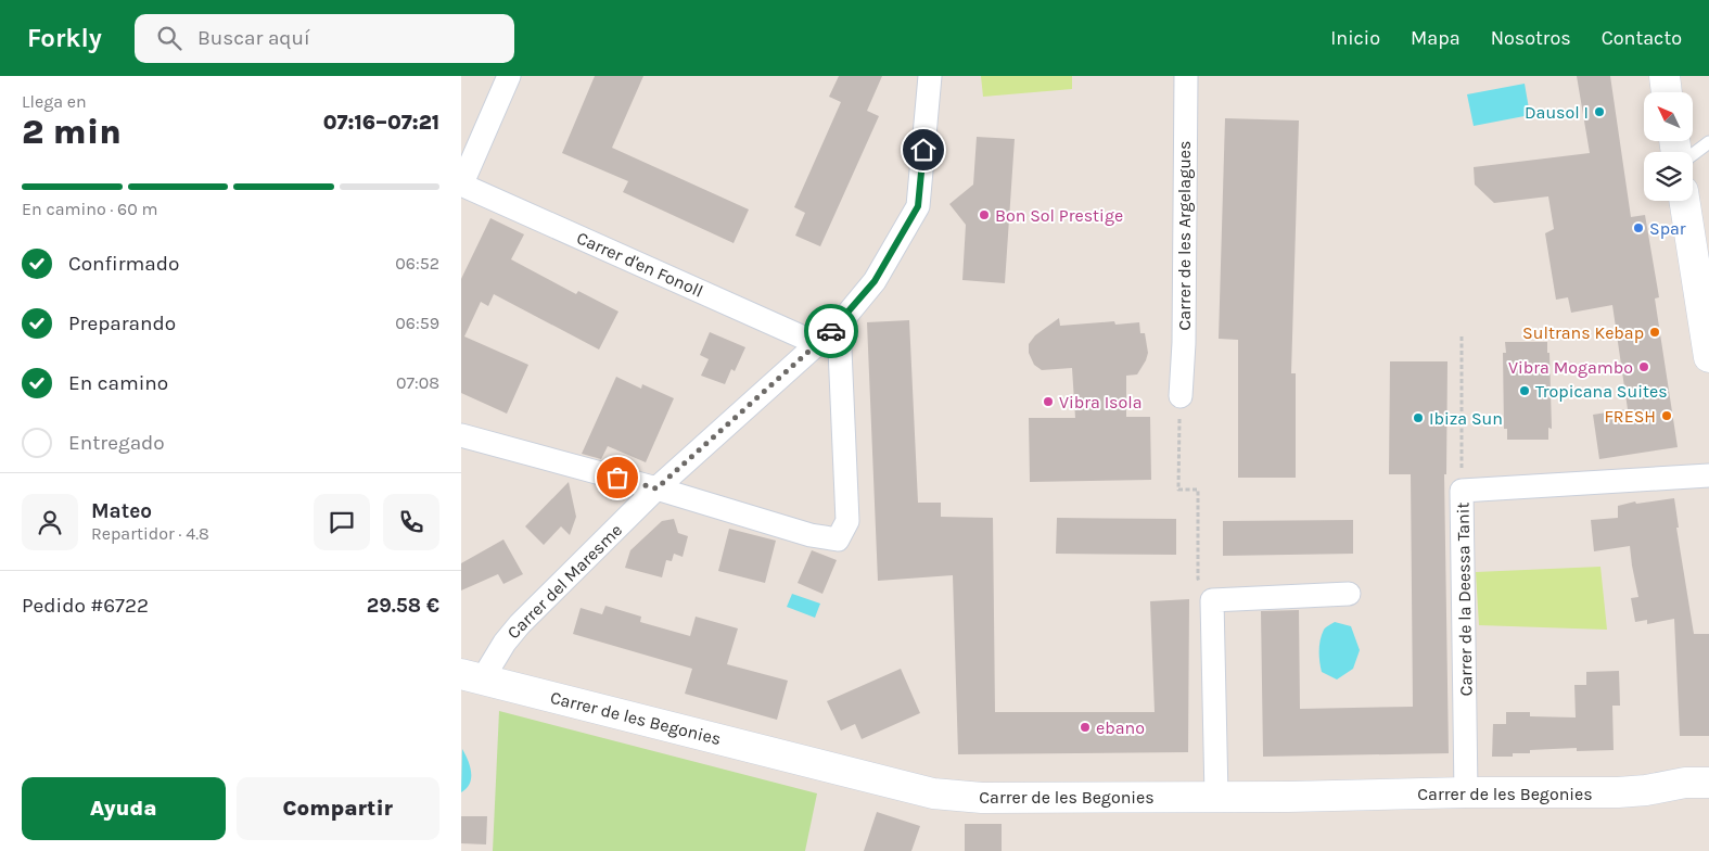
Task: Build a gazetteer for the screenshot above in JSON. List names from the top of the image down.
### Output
{
  "streets": {
    "street": [
      "Carrer de les Argelagues",
      "Carrer d'en Fonoll",
      "Carrer del Maresme",
      "Carrer de la Deessa Tanit",
      "Carrer de les Begonies"
    ]
  },
  "crossings": [
    ["Carrer d'en Fonoll", "Carrer del Maresme"],
    ["Carrer del Maresme", "Carrer de les Begonies"],
    ["Carrer de la Deessa Tanit", "Carrer de les Begonies"]
  ],
  "places": [
    "Dausol I",
    "Bon Sol Prestige",
    "Spar",
    "Sultrans Kebap",
    "Vibra Mogambo",
    "Tropicana Suites",
    "Vibra Isola",
    "FRESH",
    "Ibiza Sun",
    "ebano"
  ],
  "north": "top left",
  "page": {
    "header": "Forkly",
    "search": "Buscar aquí",
    "nav": [
      "Inicio",
      "Mapa",
      "Nosotros",
      "Contacto"
    ],
    "heading": ["2 min", "Llega en", "07:16–07:21"],
    "panel": [
      "Mateo",
      "Repartidor · 4.8",
      "Pedido #6722",
      "29.58 €"
    ],
    "bar": "En camino · 60 m",
    "list": [
      ["Confirmado", "06:52"],
      ["Preparando", "06:59"],
      ["En camino", "07:08"],
      "Entregado"
    ],
    "buttons": ["Ayuda", "Compartir"]
  }
}
